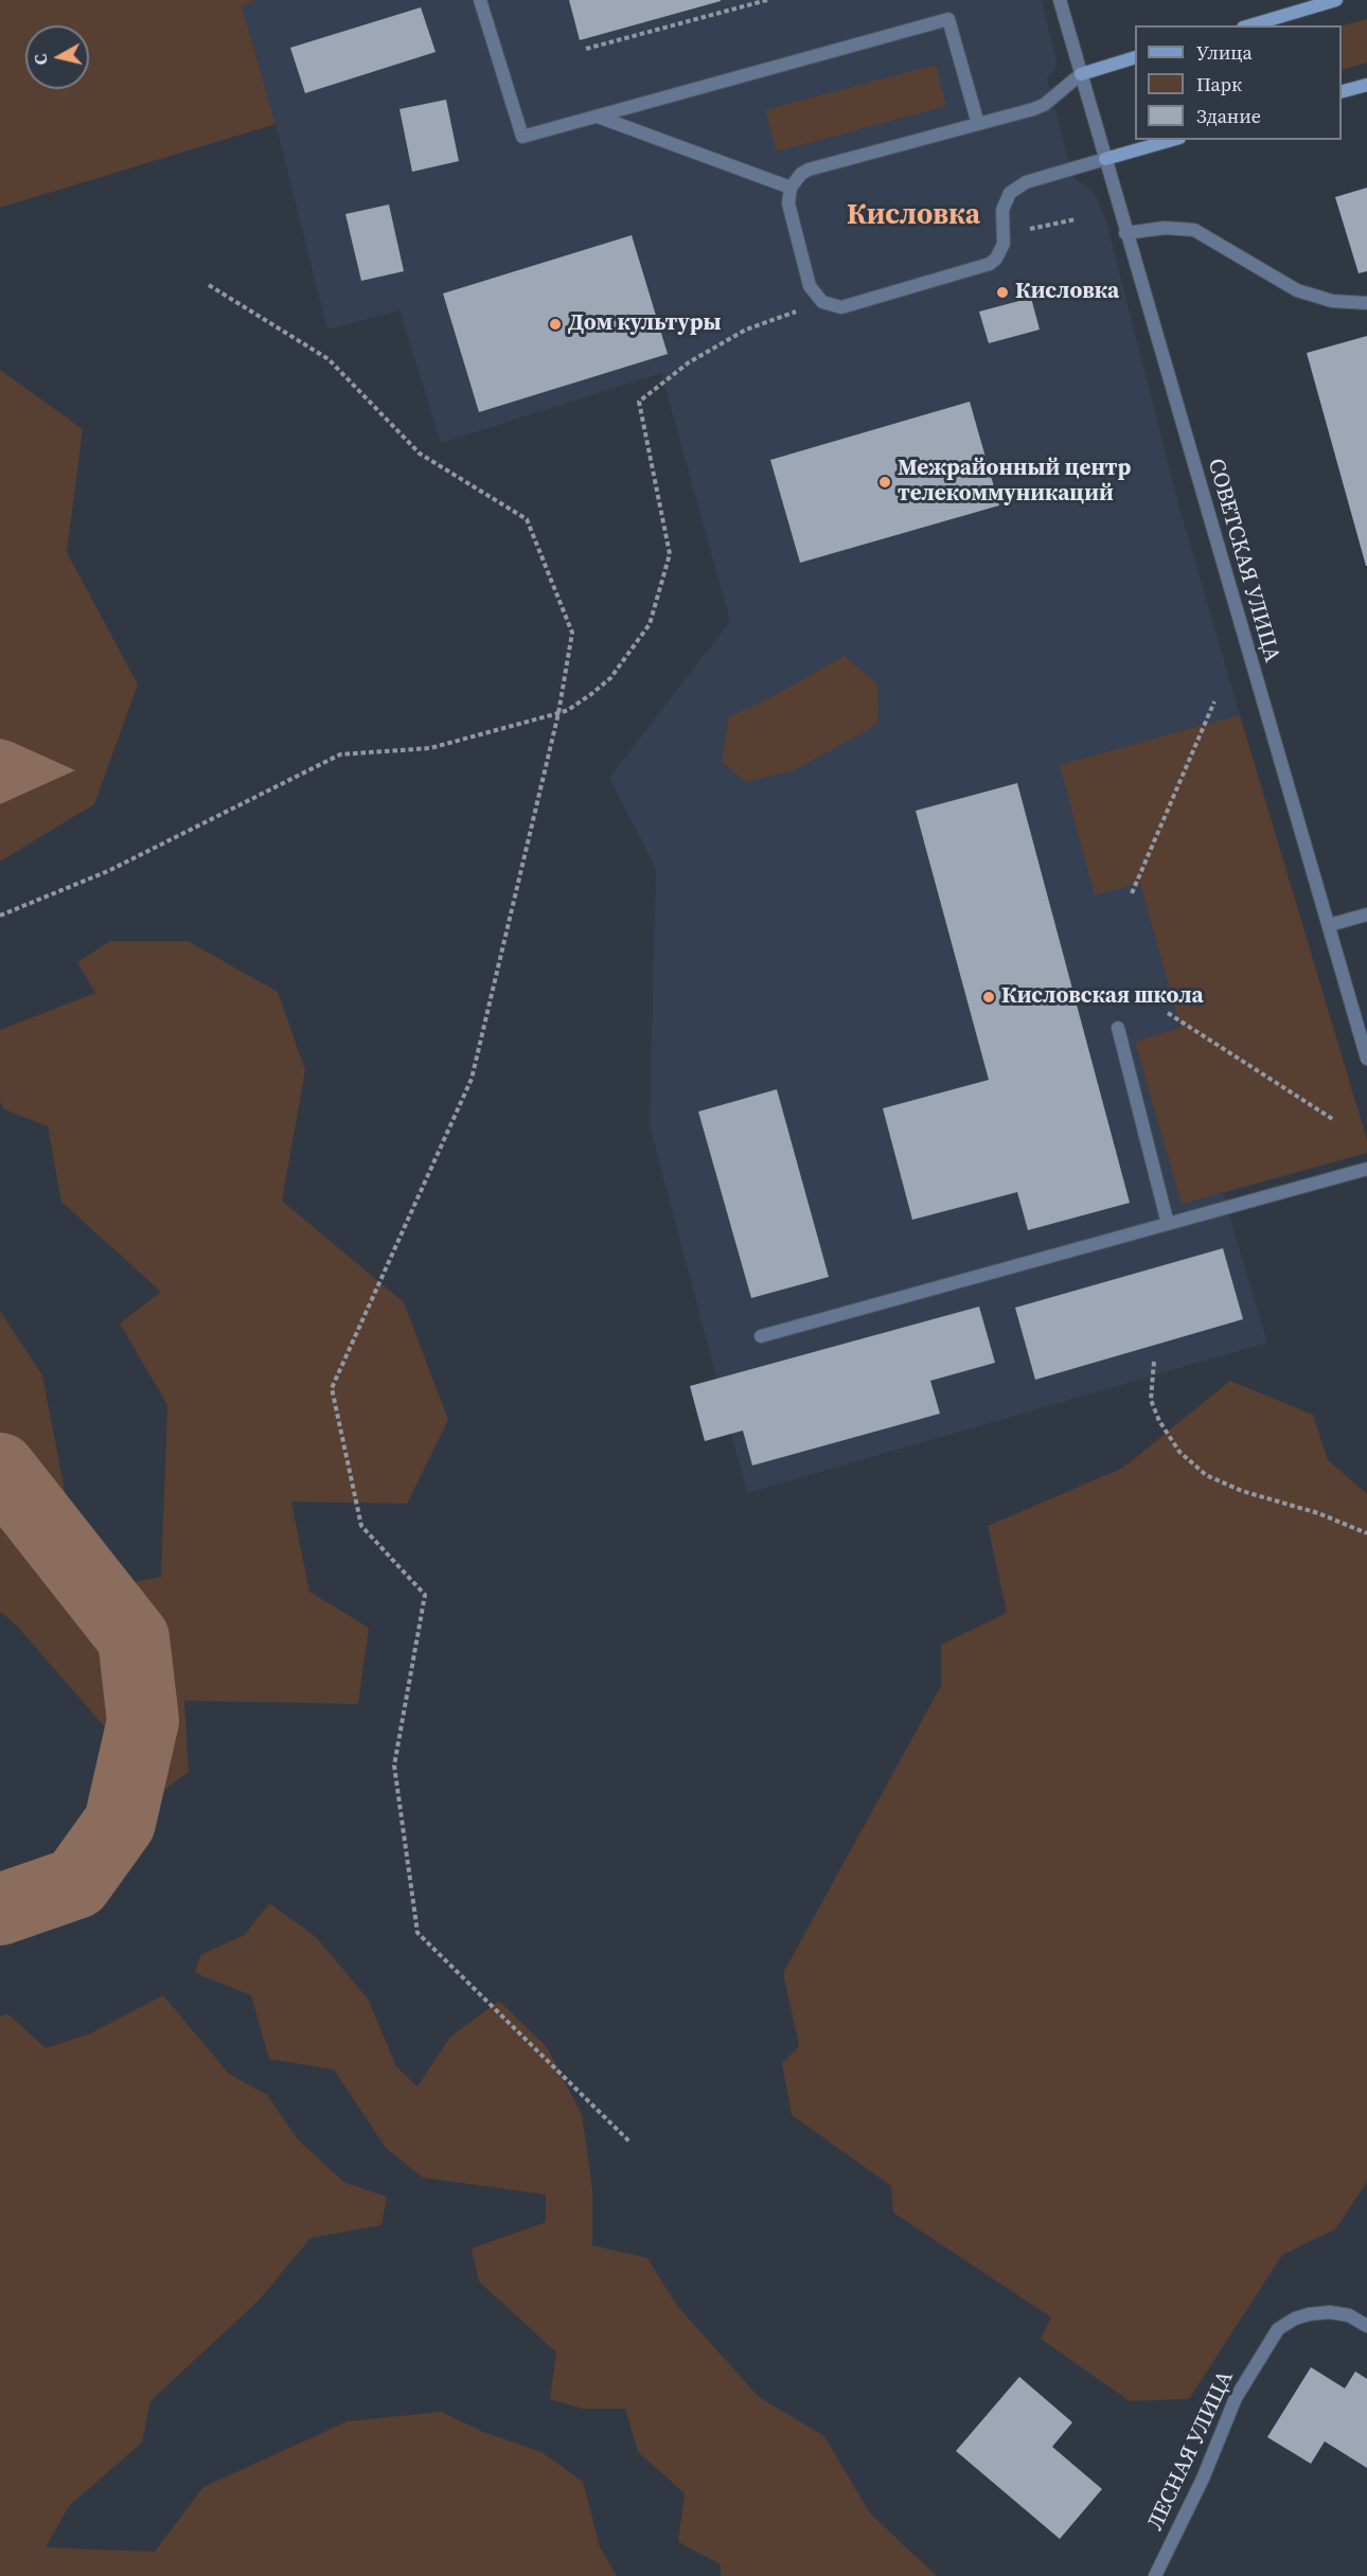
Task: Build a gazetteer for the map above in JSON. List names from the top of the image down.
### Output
{
  "streets": {
    "street": ["СОВЕТСКАЯ УЛИЦА", "ЛЕСНАЯ УЛИЦА"]
  },
  "districts": ["Кисловка"],
  "places": [
    "Кисловка",
    "Дом культуры",
    "Межрайонный центр телекоммуникаций",
    "Кисловская школа"
  ],
  "legend": ["Улица", "Парк", "Здание"],
  "north": "left"
}
